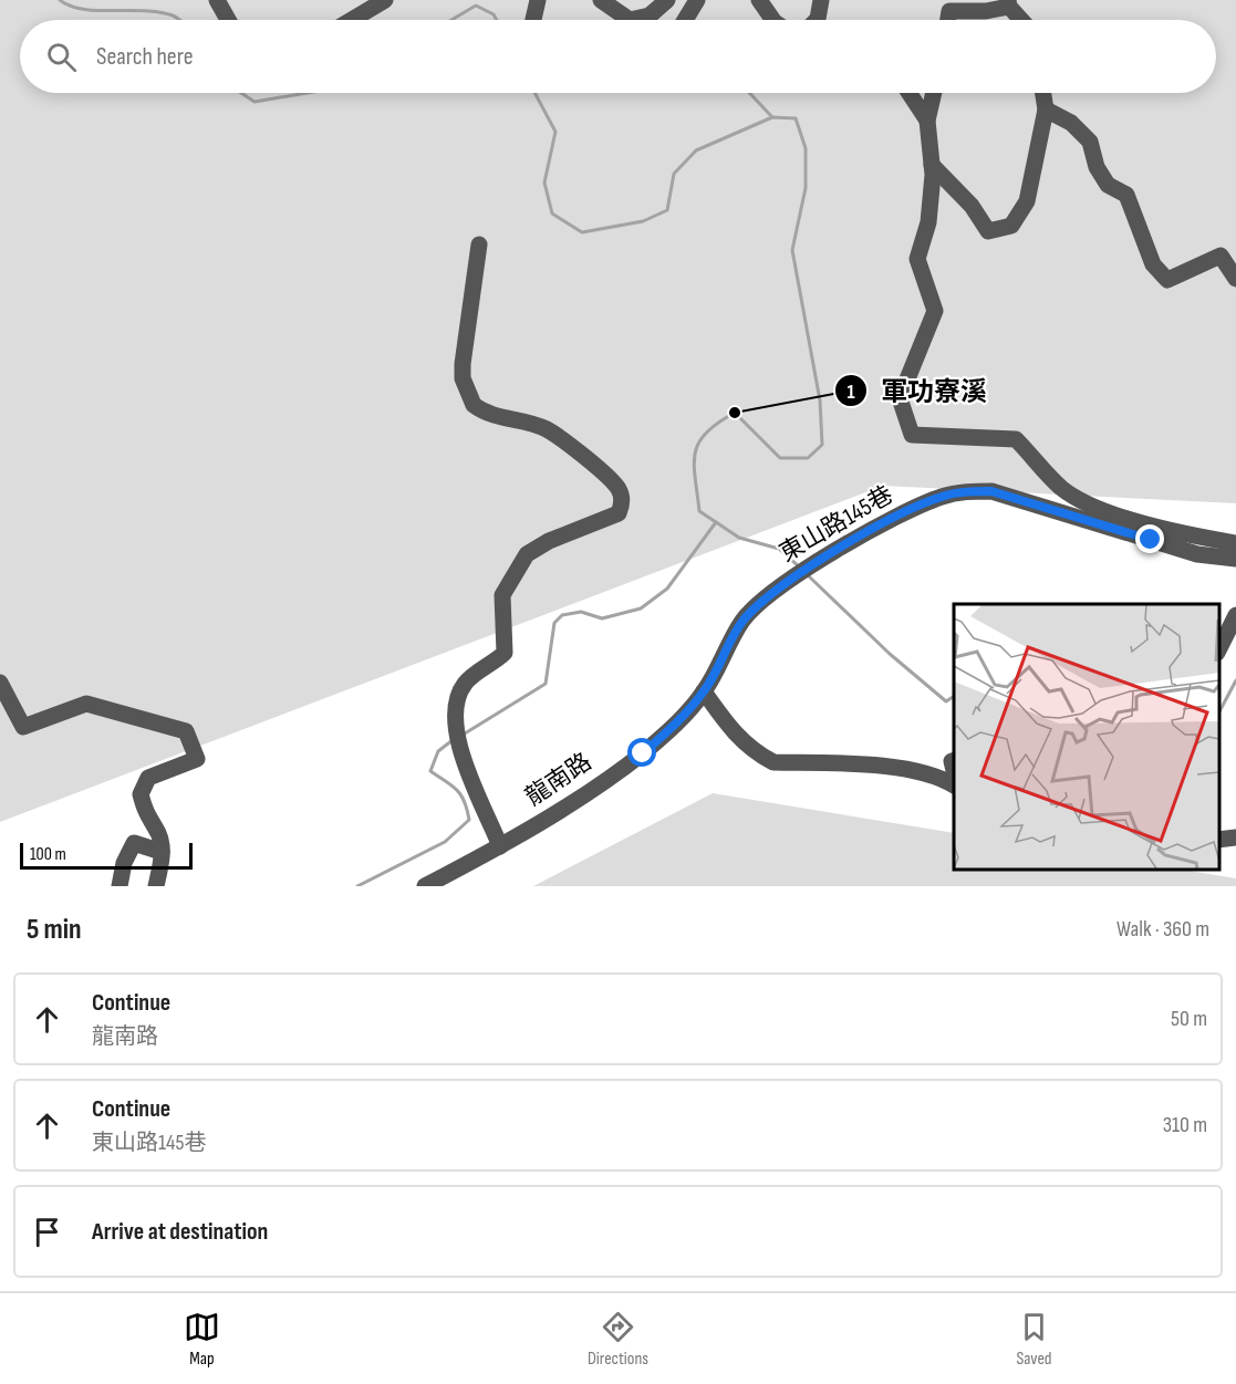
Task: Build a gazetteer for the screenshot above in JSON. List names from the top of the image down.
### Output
{
  "streets": {
    "street": ["東山路145巷", "龍南路"]
  },
  "crossings": [
    ["東山路145巷", "龍南路"]
  ],
  "places": ["軍功寮溪"],
  "scale_bar": "100 m",
  "page": {
    "search": "Search here",
    "scale": "100 m",
    "heading": ["5 min", "Walk · 360 m"],
    "list": [
      ["Continue", "龍南路", "50 m"],
      ["Continue", "東山路145巷", "310 m"],
      "Arrive at destination"
    ],
    "nav": ["Map", "Directions", "Saved"]
  }
}
